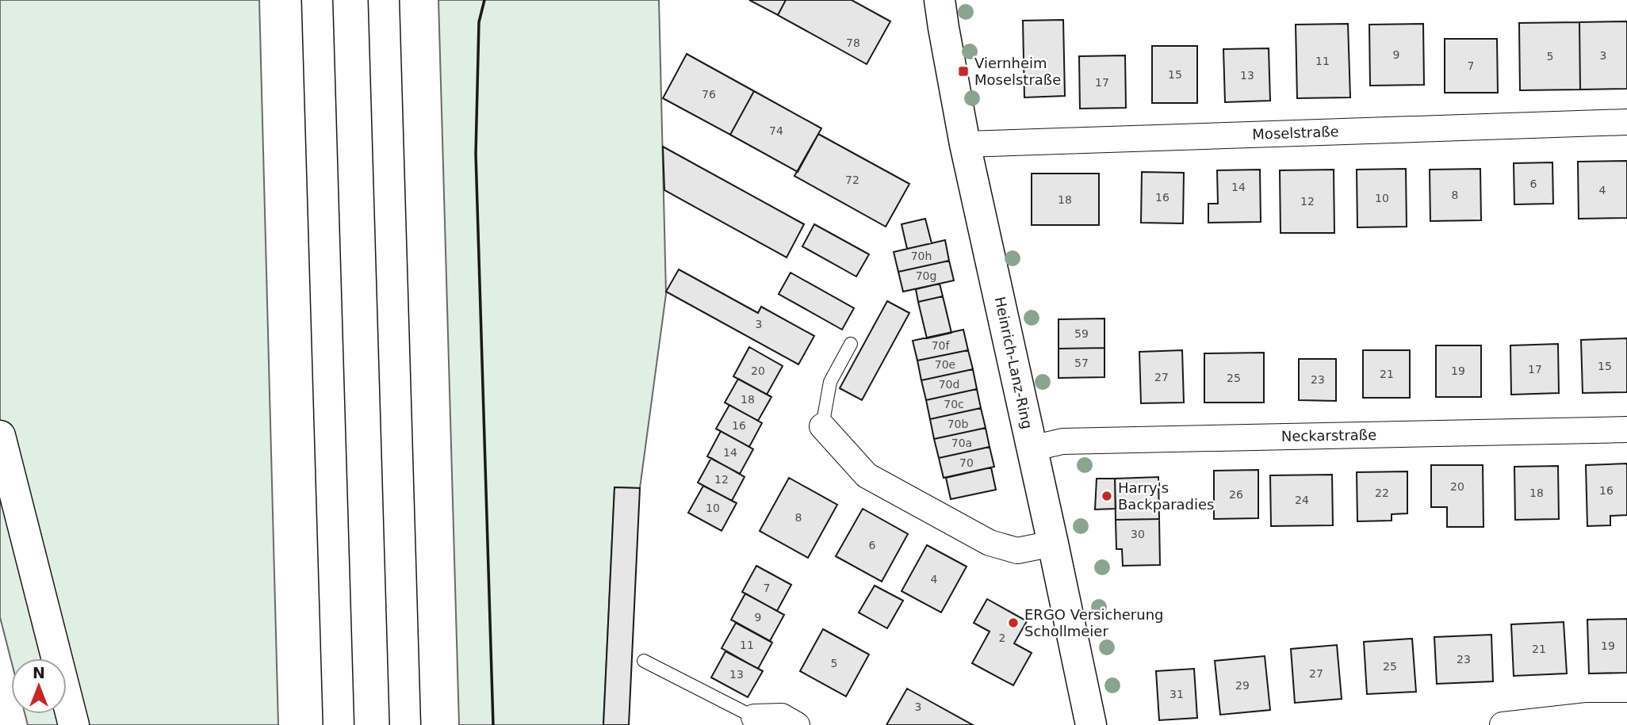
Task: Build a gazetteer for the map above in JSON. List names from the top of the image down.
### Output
{
  "streets": {
    "main road": ["Heinrich-Lanz-Ring"],
    "street": ["Moselstraße", "Neckarstraße"]
  },
  "crossings": [
    ["Moselstraße", "Heinrich-Lanz-Ring"],
    ["Heinrich-Lanz-Ring", "Neckarstraße"]
  ],
  "places": {
    "transit": ["Viernheim Moselstraße"],
    "other": ["Harry's Backparadies", "ERGO Versicherung Schollmeier"]
  },
  "house_numbers": [
    "78",
    "9",
    "3",
    "5",
    "11",
    "7",
    "15",
    "13",
    "17",
    "76",
    "74",
    "72",
    "6",
    "14",
    "4",
    "8",
    "16",
    "10",
    "18",
    "12",
    "70h",
    "70g",
    "3",
    "59",
    "70f",
    "57",
    "70e",
    "15",
    "17",
    "20",
    "19",
    "21",
    "27",
    "25",
    "23",
    "70d",
    "18",
    "70c",
    "70b",
    "16",
    "70a",
    "14",
    "70",
    "12",
    "20",
    "16",
    "22",
    "18",
    "26",
    "24",
    "10",
    "8",
    "30",
    "6",
    "4",
    "7",
    "9",
    "2",
    "11",
    "19",
    "21",
    "23",
    "5",
    "25",
    "27",
    "13",
    "29",
    "31",
    "3"
  ],
  "north": "top"
}
